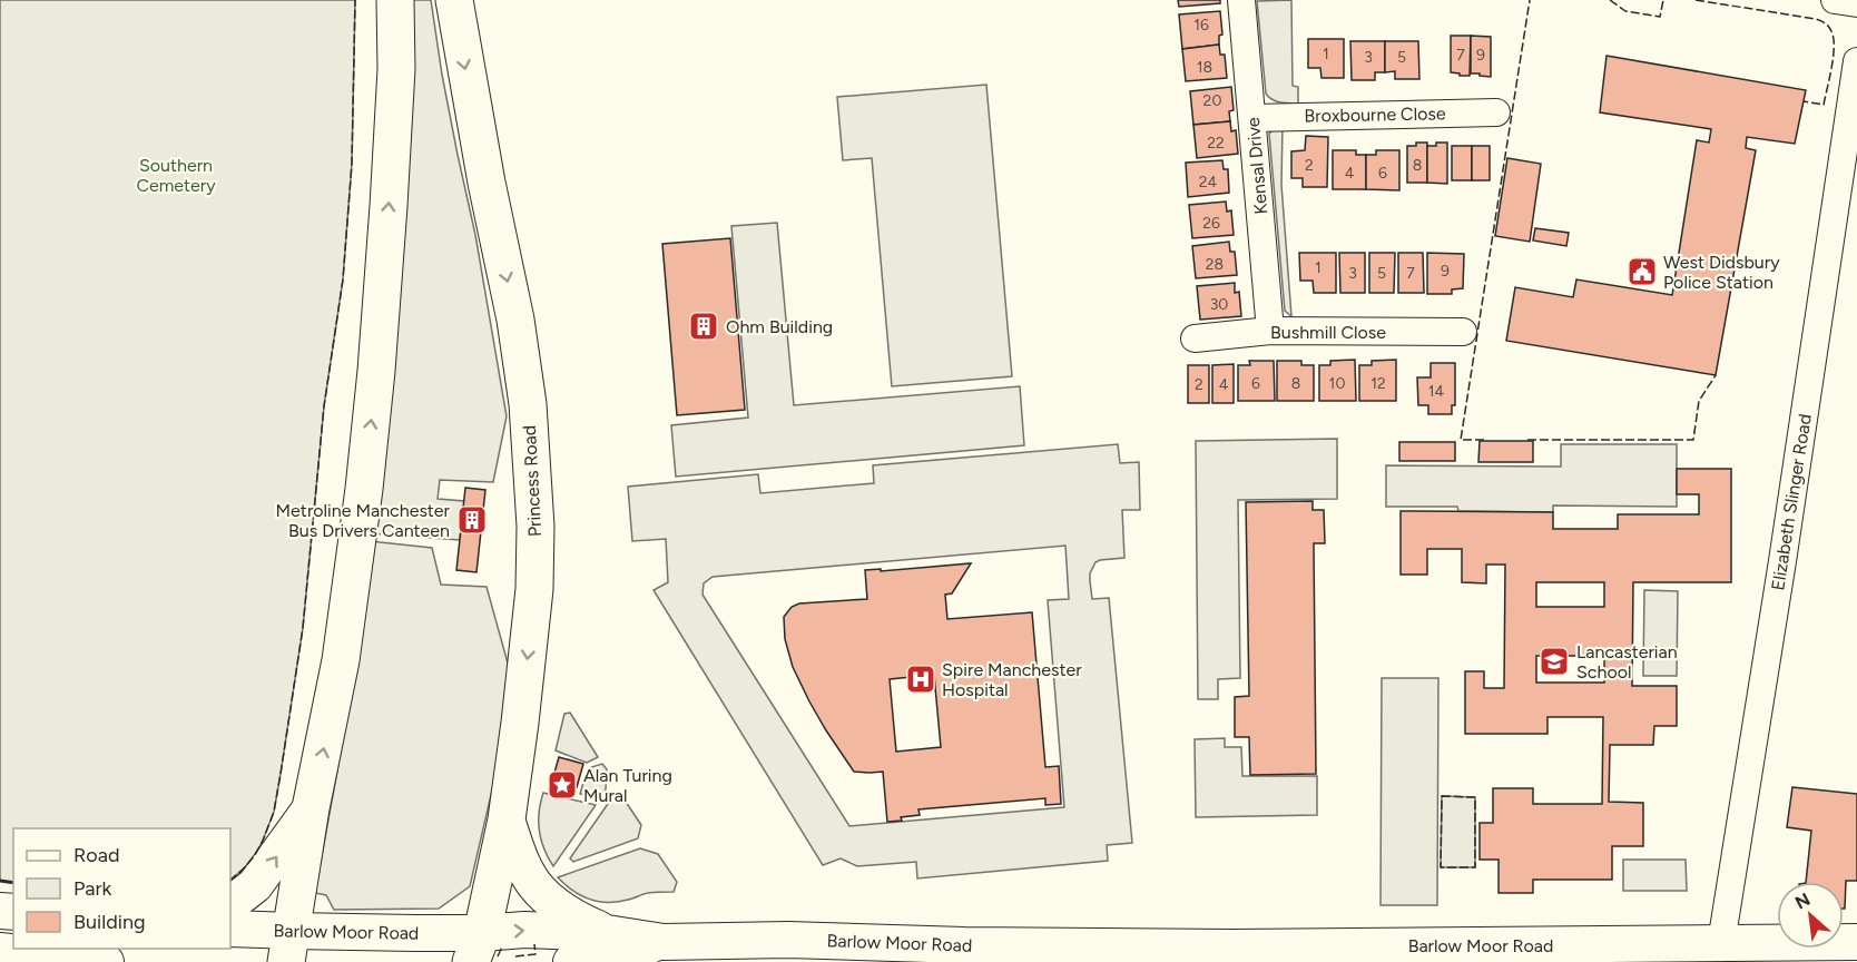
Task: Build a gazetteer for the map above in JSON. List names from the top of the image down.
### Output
{
  "streets": {
    "highway": ["Princess Road"],
    "main road": ["Barlow Moor Road"],
    "street": [
      "Broxbourne Close",
      "Kensal Drive",
      "Bushmill Close",
      "Elizabeth Slinger Road"
    ]
  },
  "crossings": [
    ["Broxbourne Close", "Kensal Drive"],
    ["Kensal Drive", "Bushmill Close"],
    ["Princess Road", "Barlow Moor Road"],
    ["Elizabeth Slinger Road", "Barlow Moor Road"]
  ],
  "parks": ["Southern Cemetery"],
  "places": {
    "public building": ["West Didsbury Police Station"],
    "building": ["Ohm Building", "Metroline Manchester Bus Drivers Canteen"],
    "school or university": ["Lancasterian School"],
    "hospital": ["Spire Manchester Hospital"],
    "place": ["Alan Turing Mural"]
  },
  "house_numbers": [
    "16",
    "1",
    "7",
    "9",
    "3",
    "5",
    "18",
    "20",
    "22",
    "2",
    "8",
    "4",
    "6",
    "24",
    "26",
    "28",
    "1",
    "9",
    "3",
    "5",
    "7",
    "30",
    "6",
    "8",
    "10",
    "12",
    "2",
    "4",
    "14"
  ],
  "legend": ["Road", "Park", "Building"],
  "north": "top left"
}
